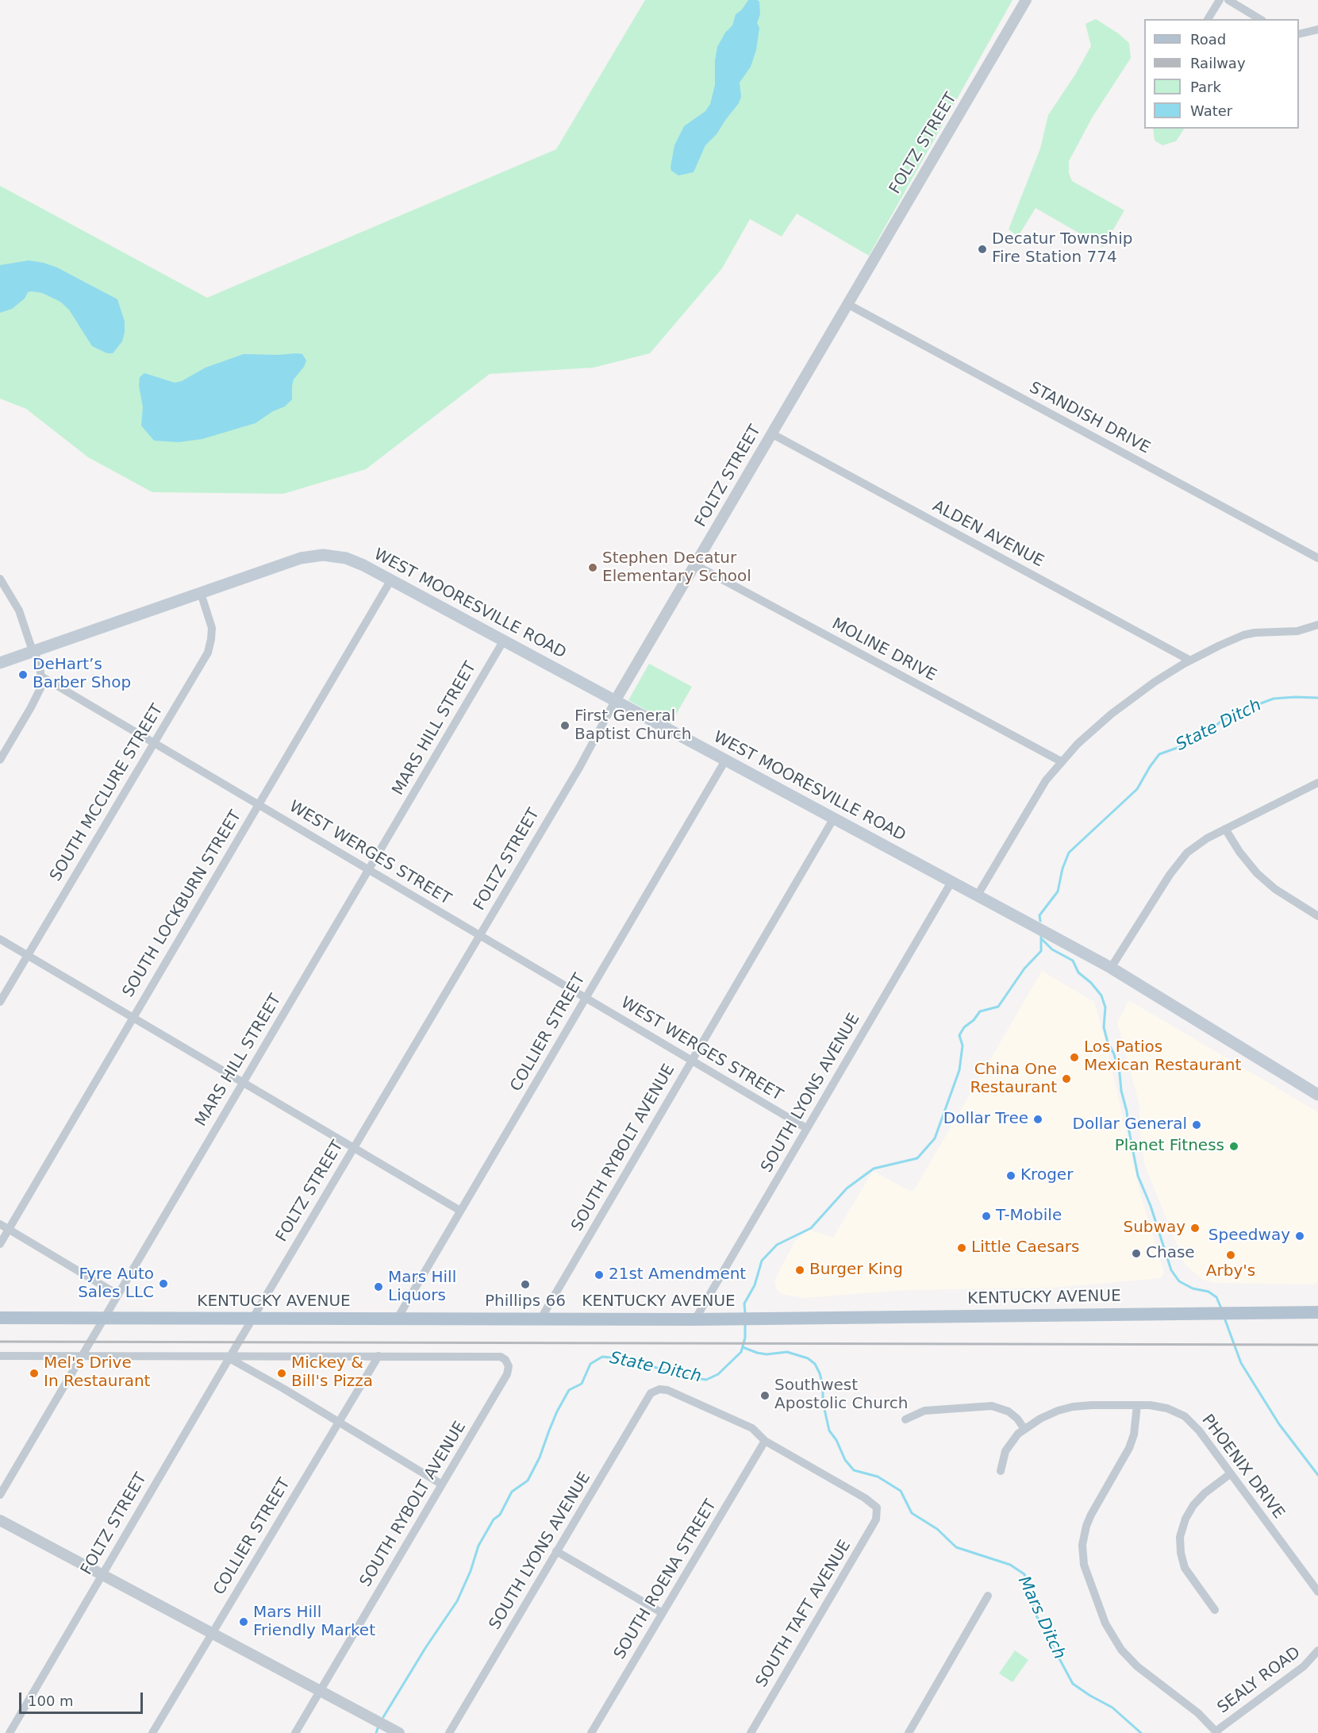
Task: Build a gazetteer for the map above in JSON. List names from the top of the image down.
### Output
{
  "streets": {
    "main road": ["WEST MOORESVILLE ROAD", "KENTUCKY AVENUE"],
    "street": [
      "FOLTZ STREET",
      "STANDISH DRIVE",
      "ALDEN AVENUE",
      "MOLINE DRIVE",
      "MARS HILL STREET",
      "SOUTH MCCLURE STREET",
      "WEST WERGES STREET",
      "SOUTH LOCKBURN STREET",
      "COLLIER STREET",
      "SOUTH LYONS AVENUE",
      "SOUTH RYBOLT AVENUE",
      "PHOENIX DRIVE",
      "SOUTH ROENA STREET",
      "SOUTH TAFT AVENUE",
      "SEALY ROAD"
    ]
  },
  "crossings": [
    ["FOLTZ STREET", "STANDISH DRIVE"],
    ["FOLTZ STREET", "ALDEN AVENUE"],
    ["FOLTZ STREET", "WEST MOORESVILLE ROAD"],
    ["FOLTZ STREET", "MOLINE DRIVE"],
    ["FOLTZ STREET", "WEST WERGES STREET"],
    ["FOLTZ STREET", "KENTUCKY AVENUE"],
    ["WEST MOORESVILLE ROAD", "MARS HILL STREET"],
    ["WEST MOORESVILLE ROAD", "SOUTH MCCLURE STREET"],
    ["WEST MOORESVILLE ROAD", "SOUTH LOCKBURN STREET"],
    ["WEST MOORESVILLE ROAD", "COLLIER STREET"],
    ["WEST MOORESVILLE ROAD", "SOUTH LYONS AVENUE"],
    ["WEST MOORESVILLE ROAD", "SOUTH RYBOLT AVENUE"],
    ["MARS HILL STREET", "WEST WERGES STREET"],
    ["MARS HILL STREET", "KENTUCKY AVENUE"],
    ["SOUTH MCCLURE STREET", "WEST WERGES STREET"],
    ["WEST WERGES STREET", "SOUTH LOCKBURN STREET"],
    ["WEST WERGES STREET", "COLLIER STREET"],
    ["WEST WERGES STREET", "SOUTH LYONS AVENUE"],
    ["WEST WERGES STREET", "SOUTH RYBOLT AVENUE"],
    ["COLLIER STREET", "SOUTH RYBOLT AVENUE"],
    ["COLLIER STREET", "KENTUCKY AVENUE"],
    ["SOUTH LYONS AVENUE", "KENTUCKY AVENUE"],
    ["SOUTH LYONS AVENUE", "SOUTH ROENA STREET"],
    ["SOUTH LYONS AVENUE", "SOUTH TAFT AVENUE"],
    ["SOUTH RYBOLT AVENUE", "KENTUCKY AVENUE"],
    ["SOUTH ROENA STREET", "SOUTH TAFT AVENUE"]
  ],
  "water": ["State Ditch", "Mars Ditch"],
  "places": [
    "Decatur Township Fire Station 774",
    "Stephen Decatur Elementary School",
    "DeHart’s Barber Shop",
    "First General Baptist Church",
    "Los Patios Mexican Restaurant",
    "China One Restaurant",
    "Dollar Tree",
    "Dollar General",
    "Planet Fitness",
    "Kroger",
    "T-Mobile",
    "Subway",
    "Speedway",
    "Little Caesars",
    "Chase",
    "Arby's",
    "Burger King",
    "21st Amendment",
    "Fyre Auto Sales LLC",
    "Phillips 66",
    "Mars Hill Liquors",
    "Mel's Drive In Restaurant",
    "Mickey & Bill's Pizza",
    "Southwest Apostolic Church",
    "Mars Hill Friendly Market"
  ],
  "legend": [
    "Road",
    "Railway",
    "Park",
    "Water"
  ],
  "scale_bar": "100 m"
}
